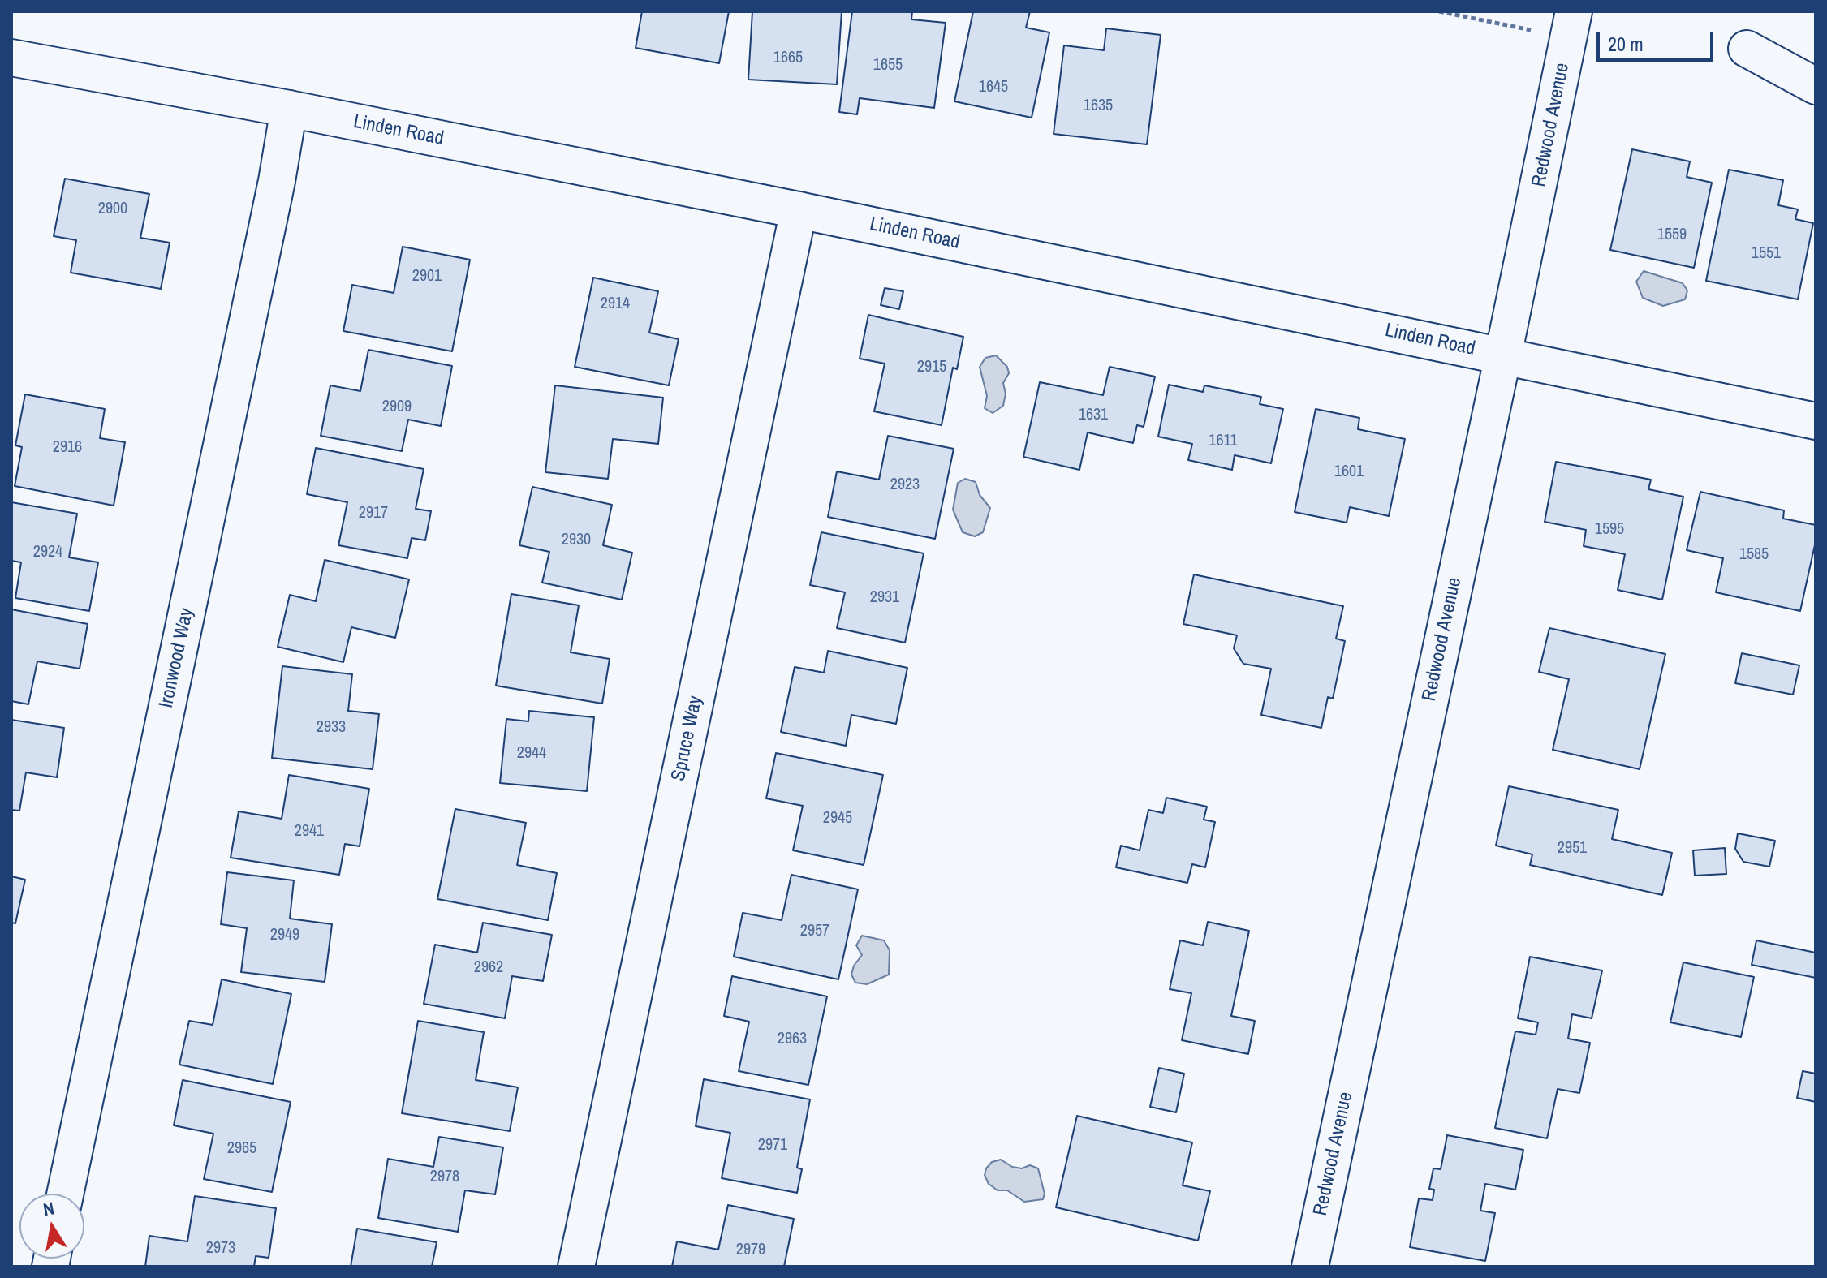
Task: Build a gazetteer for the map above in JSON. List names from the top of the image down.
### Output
{
  "streets": {
    "street": [
      "Redwood Avenue",
      "Linden Road",
      "Ironwood Way",
      "Spruce Way"
    ]
  },
  "crossings": [
    ["Redwood Avenue", "Linden Road"],
    ["Linden Road", "Ironwood Way"],
    ["Linden Road", "Spruce Way"]
  ],
  "house_numbers": [
    "1665",
    "1655",
    "1645",
    "1635",
    "2900",
    "1559",
    "1551",
    "2901",
    "2914",
    "2915",
    "2909",
    "1631",
    "1611",
    "2916",
    "1601",
    "2923",
    "2917",
    "1595",
    "2930",
    "2924",
    "1585",
    "2931",
    "2933",
    "2944",
    "2945",
    "2941",
    "2951",
    "2957",
    "2949",
    "2962",
    "2963",
    "2971",
    "2965",
    "2978",
    "2973",
    "2979"
  ],
  "scale_bar": "20 m",
  "north": "top"
}
